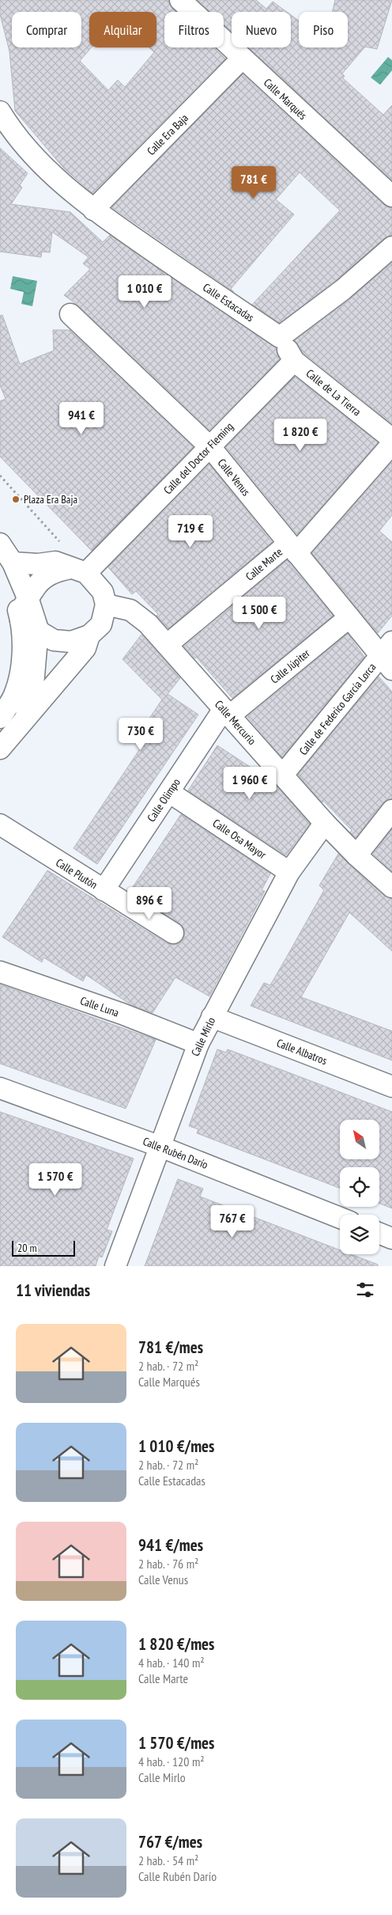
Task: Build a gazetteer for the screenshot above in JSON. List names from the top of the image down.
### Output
{
  "streets": {
    "street": [
      "Calle Marqués",
      "Calle Era Baja",
      "Calle Estacadas",
      "Calle de La Tierra",
      "Calle del Doctor Fleming",
      "Calle Venus",
      "Calle Marte",
      "Calle Júpiter",
      "Calle de Federico García Lorca",
      "Calle Mercurio",
      "Calle Olimpo",
      "Calle Osa Mayor",
      "Calle Plutón",
      "Calle Luna",
      "Calle Mirlo",
      "Calle Albatros",
      "Calle Rubén Darío"
    ]
  },
  "crossings": [
    ["Calle Marqués", "Calle Era Baja"],
    ["Calle Era Baja", "Calle Estacadas"],
    ["Calle Estacadas", "Calle de La Tierra"],
    ["Calle de La Tierra", "Calle del Doctor Fleming"],
    ["Calle de La Tierra", "Calle Marte"],
    ["Calle del Doctor Fleming", "Calle Venus"],
    ["Calle del Doctor Fleming", "Calle Mercurio"],
    ["Calle Venus", "Calle Marte"],
    ["Calle Venus", "Calle Júpiter"],
    ["Calle Venus", "Calle de Federico García Lorca"],
    ["Calle Marte", "Calle Mercurio"],
    ["Calle Júpiter", "Calle Mercurio"],
    ["Calle Júpiter", "Calle Olimpo"],
    ["Calle de Federico García Lorca", "Calle Mercurio"],
    ["Calle Mercurio", "Calle Olimpo"],
    ["Calle Mercurio", "Calle Mirlo"],
    ["Calle Olimpo", "Calle Osa Mayor"],
    ["Calle Olimpo", "Calle Plutón"],
    ["Calle Osa Mayor", "Calle Mirlo"],
    ["Calle Luna", "Calle Mirlo"],
    ["Calle Mirlo", "Calle Albatros"],
    ["Calle Mirlo", "Calle Rubén Darío"]
  ],
  "places": ["Plaza Era Baja"],
  "scale_bar": "20 m",
  "north": "top left",
  "page": {
    "chip": [
      "Comprar",
      "Alquilar",
      "Filtros",
      "Nuevo",
      "Piso"
    ],
    "price": [
      "781 €",
      "1 010 €",
      "941 €",
      "1 820 €",
      "719 €",
      "1 500 €",
      "730 €",
      "1 960 €",
      "896 €",
      "1 570 €",
      "767 €"
    ],
    "scale": "20 m",
    "heading": "11 viviendas",
    "list": [
      {
        "name": "781 €/mes",
        "note": "2 hab. · 72 m² · Calle Marqués"
      },
      {
        "name": "1 010 €/mes",
        "note": "2 hab. · 72 m² · Calle Estacadas"
      },
      {
        "name": "941 €/mes",
        "note": "2 hab. · 76 m² · Calle Venus"
      },
      {
        "name": "1 820 €/mes",
        "note": "4 hab. · 140 m² · Calle Marte"
      },
      {
        "name": "1 570 €/mes",
        "note": "4 hab. · 120 m² · Calle Mirlo"
      },
      {
        "name": "767 €/mes",
        "note": "2 hab. · 54 m² · Calle Rubén Darío"
      }
    ]
  }
}
